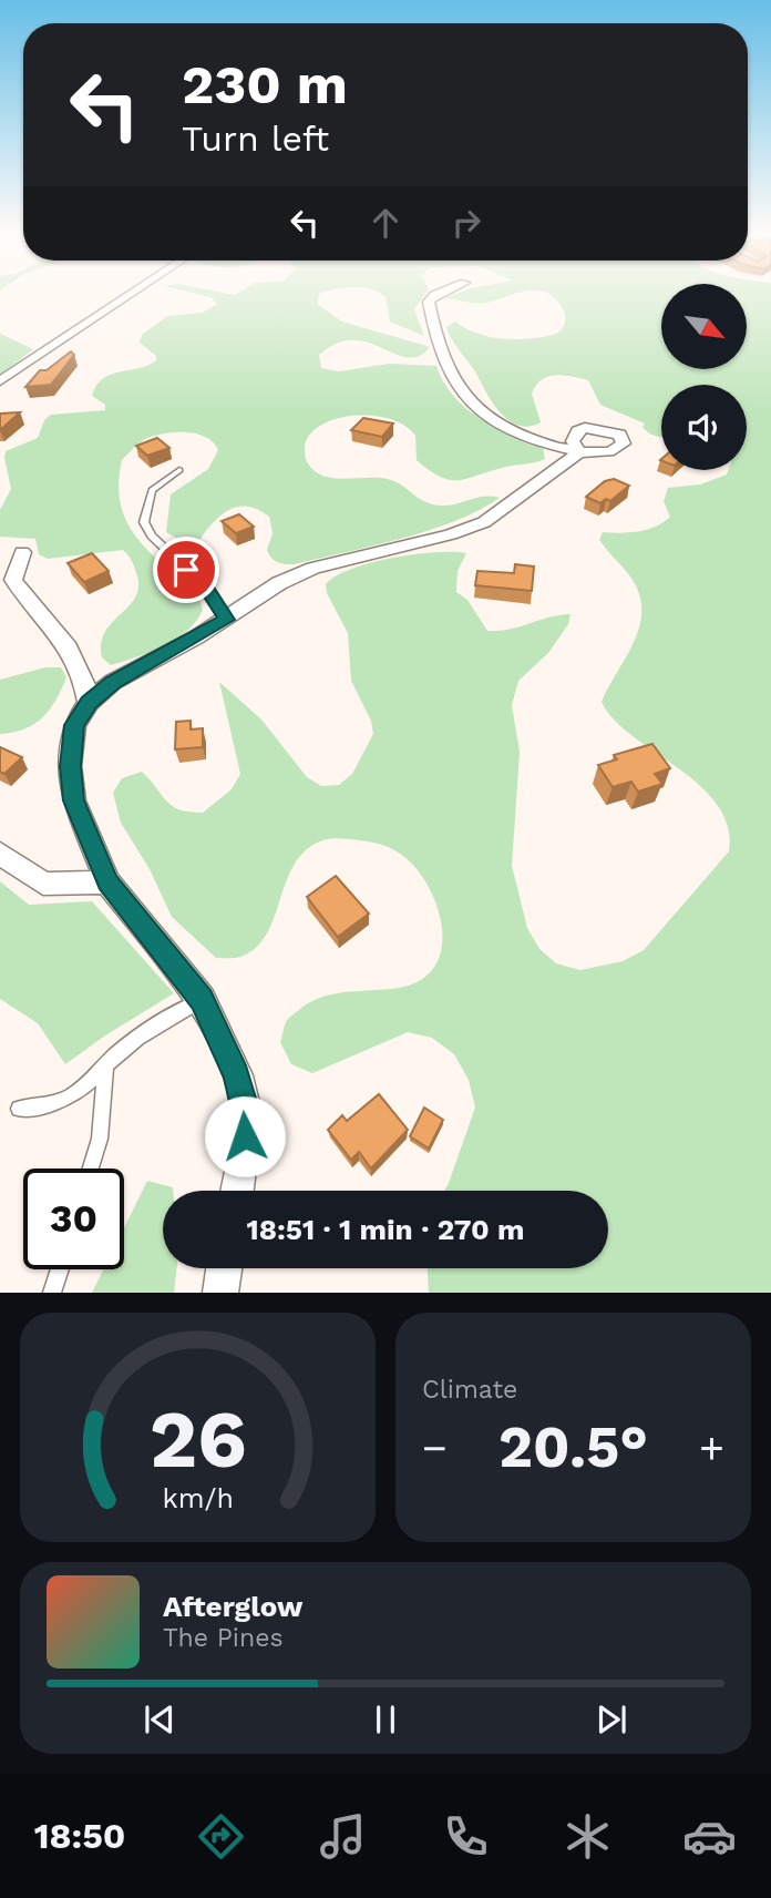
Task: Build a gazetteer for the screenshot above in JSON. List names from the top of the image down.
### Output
{
  "north": "bottom right",
  "page": {
    "turn": ["230 m", "Turn left"],
    "limit": "30",
    "trip": "18:51 · 1 min · 270 m",
    "tile": "Climate",
    "heat": ["−", "20.5°", "+"],
    "song": ["Afterglow", "The Pines"],
    "tabs": "18:50",
    "gauge": ["26", "km/h"]
  }
}
